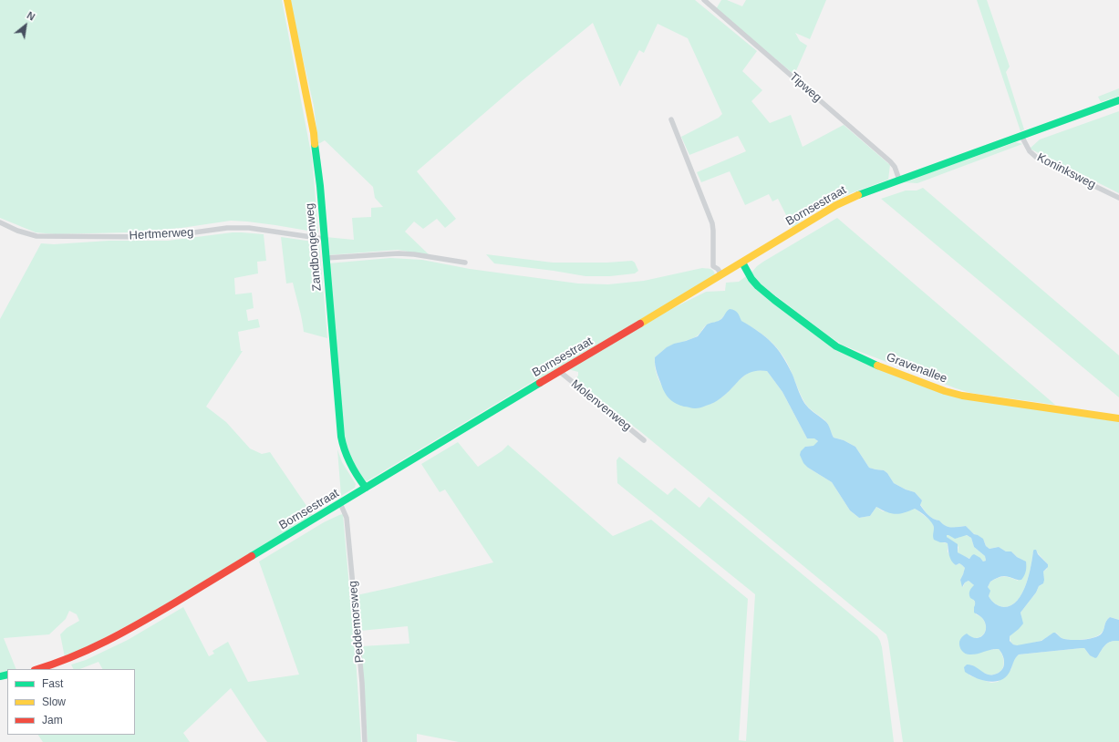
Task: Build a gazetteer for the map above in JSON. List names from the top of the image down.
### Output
{
  "streets": {
    "street": [
      "Tipweg",
      "Koninksweg",
      "Bornsestraat",
      "Hertmerweg",
      "Zandbongenweg",
      "Gravenallee",
      "Molenvenweg",
      "Peddemorsweg"
    ]
  },
  "crossings": [
    ["Tipweg", "Bornsestraat"],
    ["Koninksweg", "Bornsestraat"],
    ["Bornsestraat", "Zandbongenweg"],
    ["Bornsestraat", "Gravenallee"],
    ["Bornsestraat", "Molenvenweg"],
    ["Bornsestraat", "Peddemorsweg"],
    ["Hertmerweg", "Zandbongenweg"]
  ],
  "legend": ["Fast", "Slow", "Jam"],
  "north": "top right"
}
